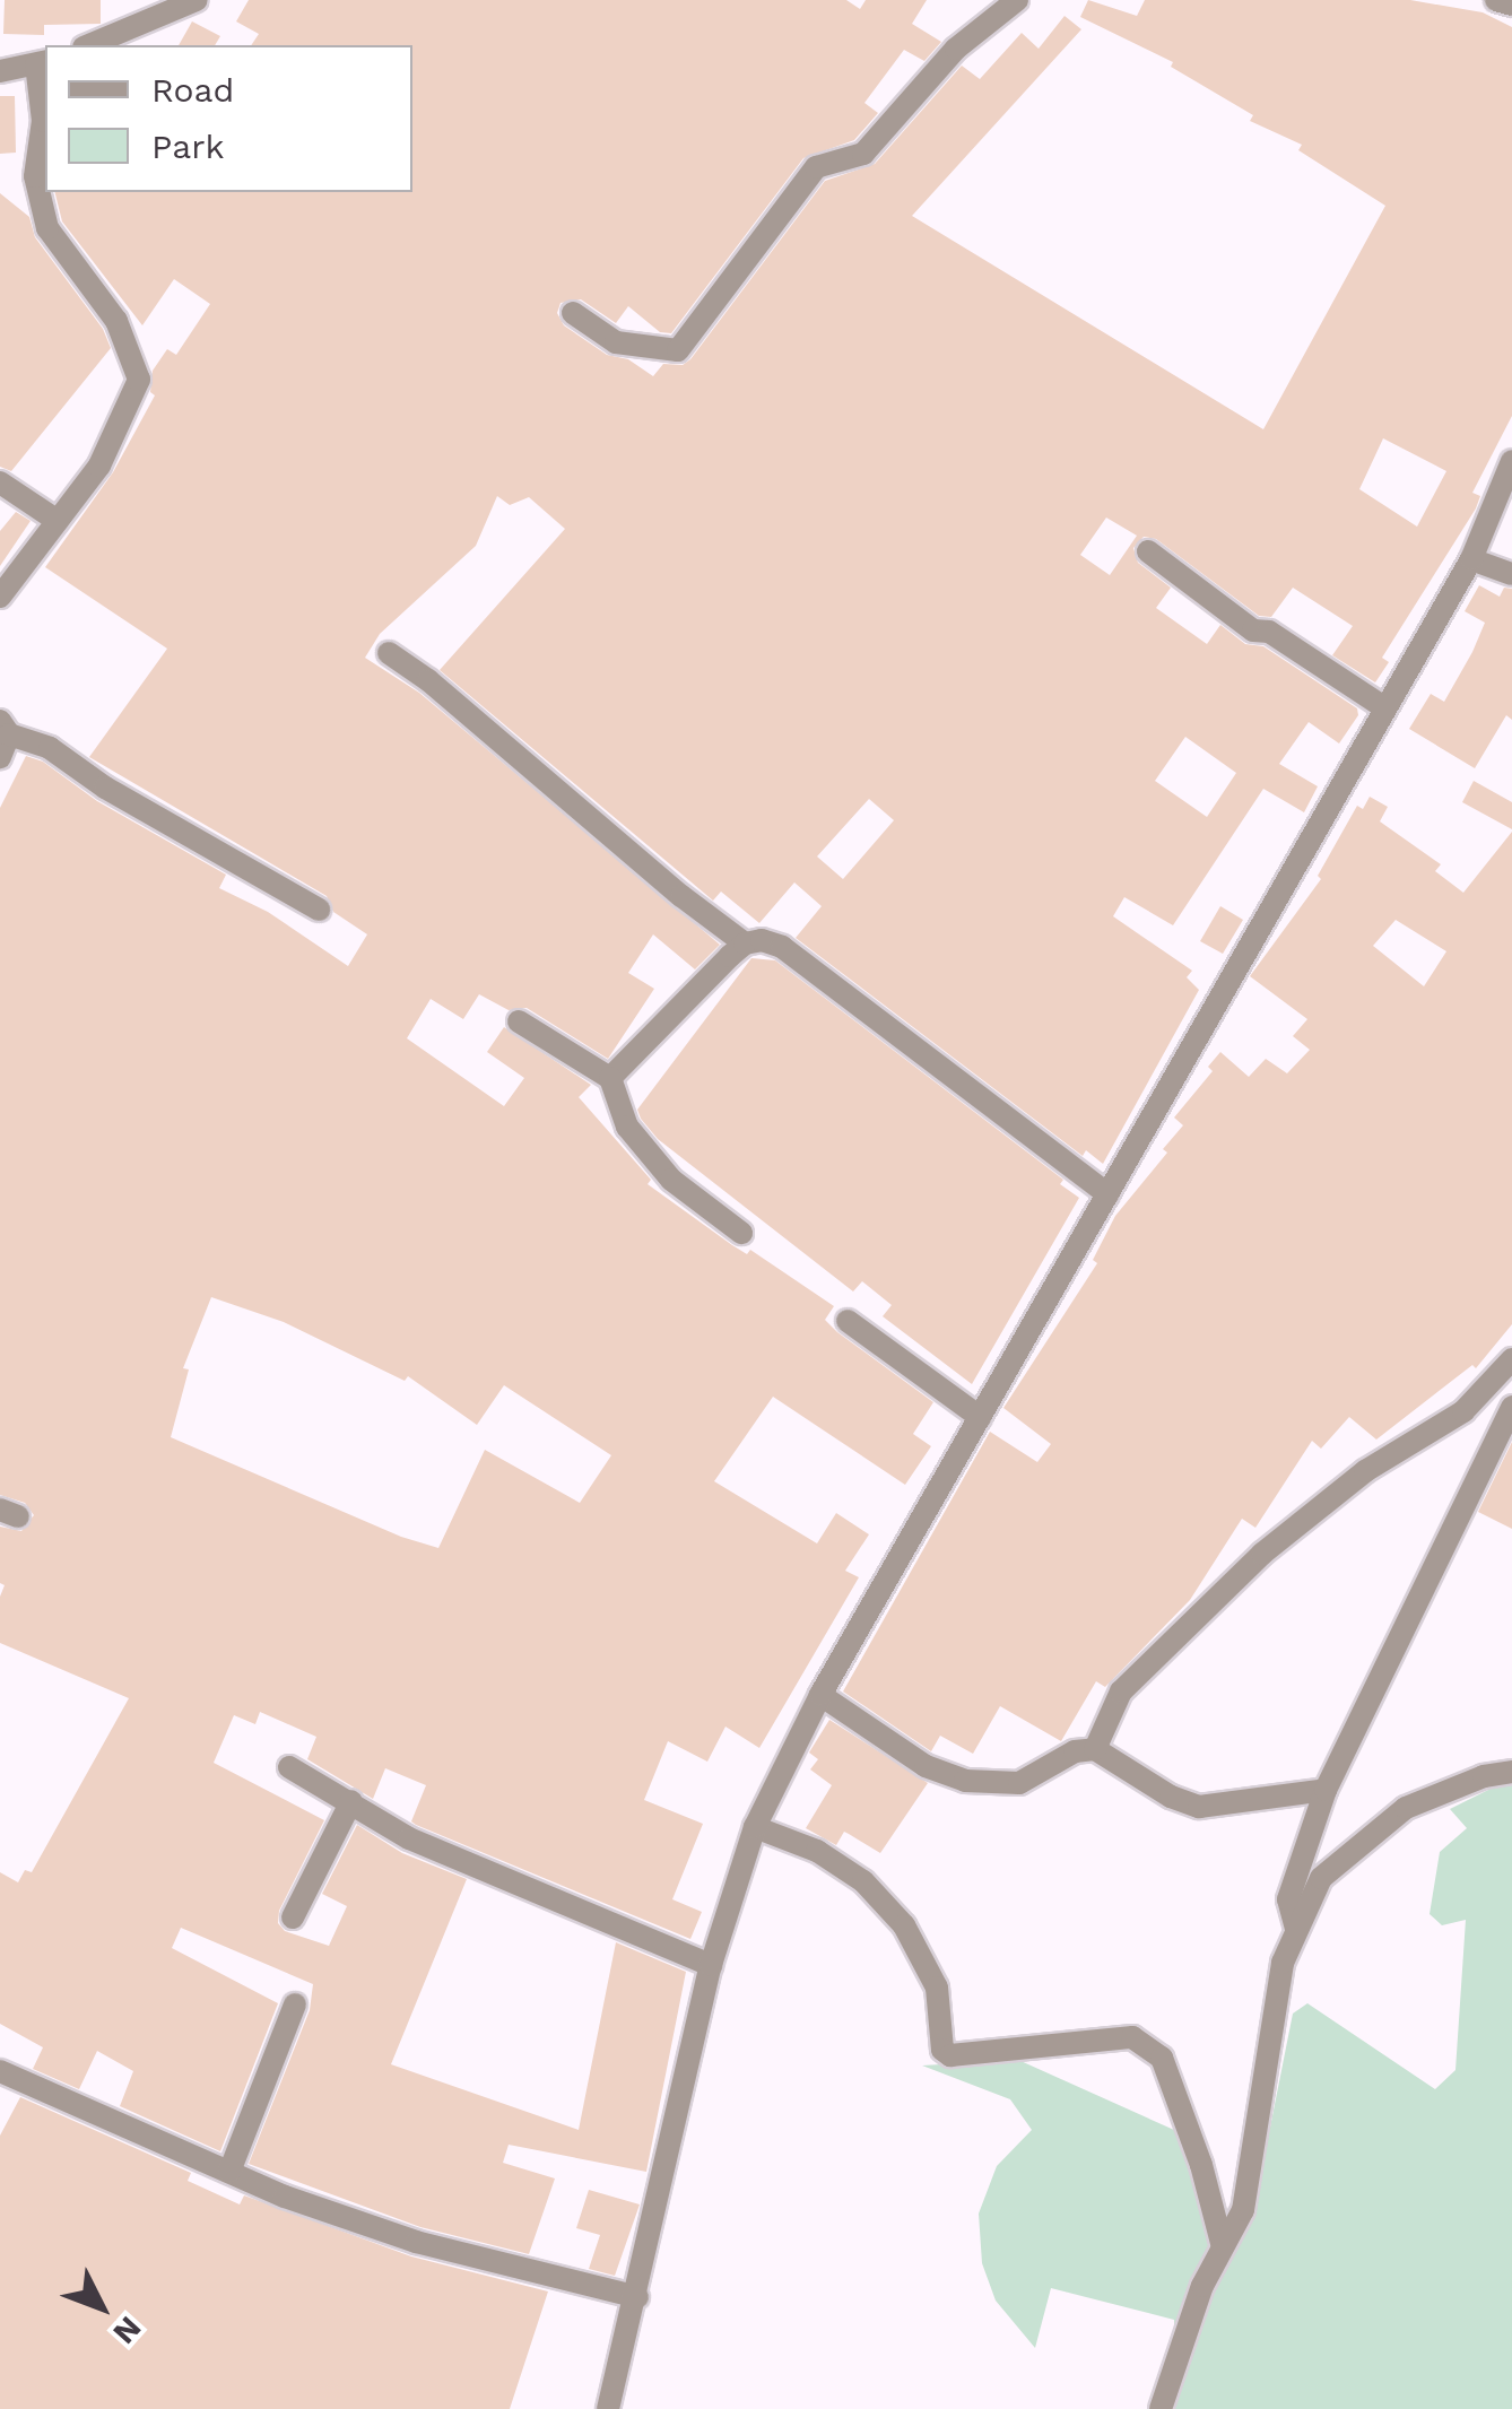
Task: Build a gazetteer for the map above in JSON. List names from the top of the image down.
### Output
{
  "legend": ["Road", "Park"],
  "north": "bottom right"
}
